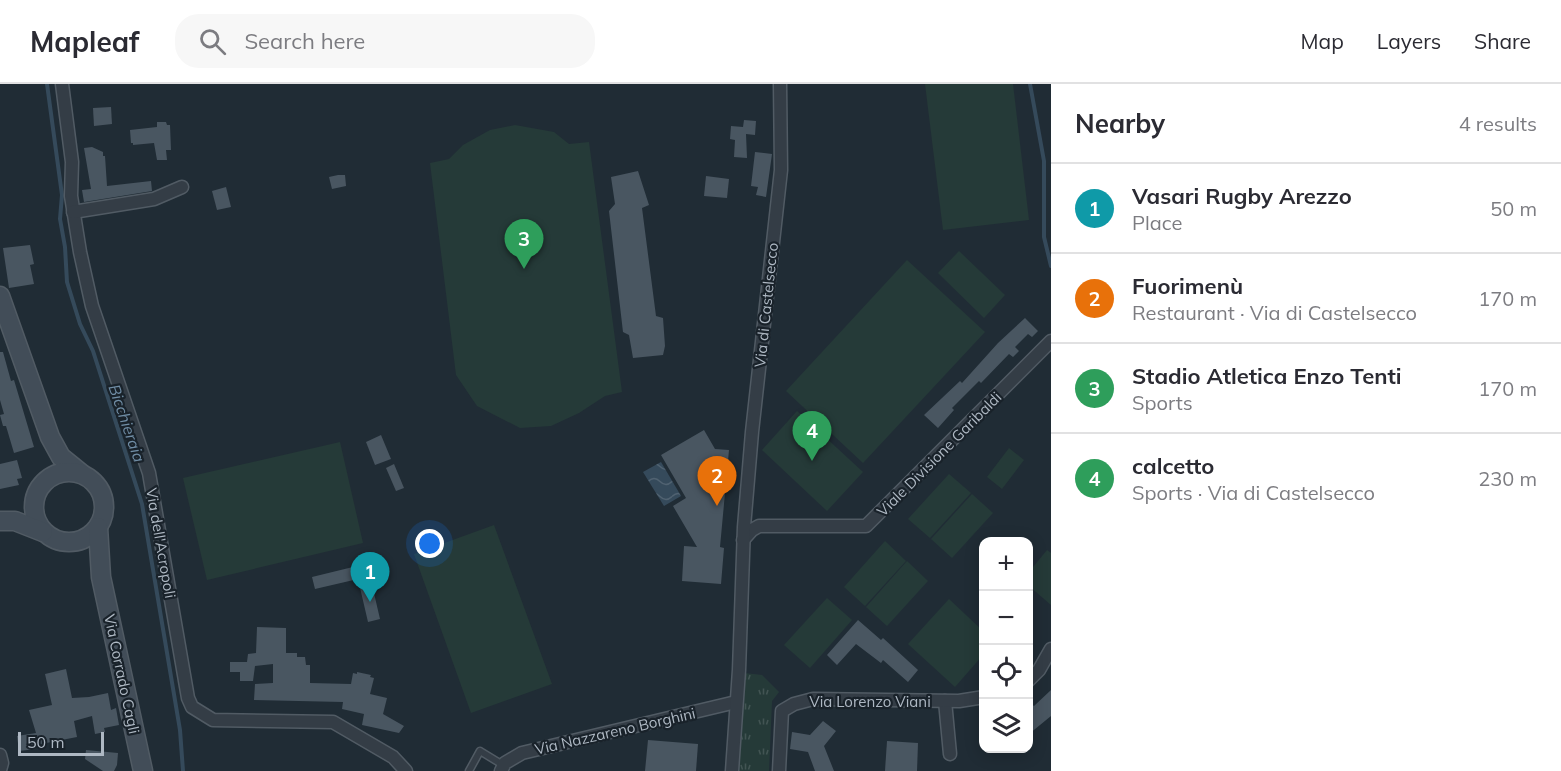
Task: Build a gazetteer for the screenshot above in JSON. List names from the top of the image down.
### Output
{
  "streets": {
    "main road": ["Via Corrado Cagli"],
    "street": [
      "Via di Castelsecco",
      "Viale Divisione Garibaldi",
      "Via dell'Acropoli",
      "Via Lorenzo Viani",
      "Via Nazzareno Borghini"
    ]
  },
  "water": ["Bicchieraia"],
  "scale_bar": "50 m",
  "page": {
    "header": "Mapleaf",
    "search": "Search here",
    "nav": ["Map", "Layers", "Share"],
    "heading": ["Nearby", "4 results"],
    "list": [
      {
        "mark": "1",
        "name": "Vasari Rugby Arezzo",
        "note": "Place",
        "value": "50 m"
      },
      {
        "mark": "2",
        "name": "Fuorimenù",
        "note": "Restaurant · Via di Castelsecco",
        "value": "170 m"
      },
      {
        "mark": "3",
        "name": "Stadio Atletica Enzo Tenti",
        "note": "Sports",
        "value": "170 m"
      },
      {
        "mark": "4",
        "name": "calcetto",
        "note": "Sports · Via di Castelsecco",
        "value": "230 m"
      }
    ],
    "pins": [
      "3",
      "4",
      "2",
      "1"
    ],
    "map_buttons": ["+", "−"],
    "scale": "50 m"
  }
}
